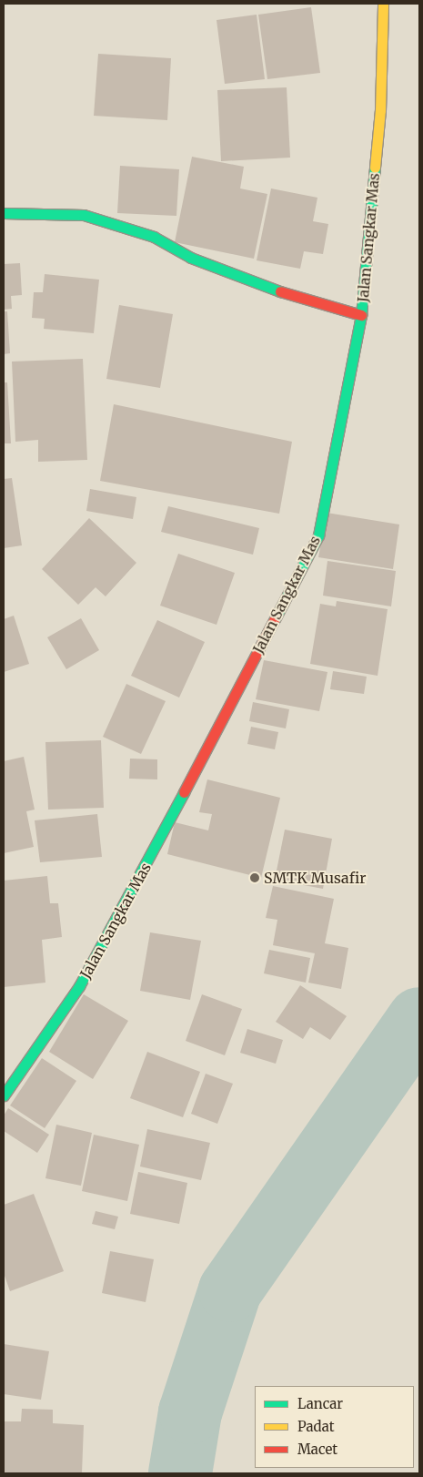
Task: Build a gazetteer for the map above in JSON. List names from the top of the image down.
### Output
{
  "streets": {
    "street": ["Jalan Sangkar Mas"]
  },
  "places": ["SMTK Musafir"],
  "legend": ["Lancar", "Padat", "Macet"]
}
